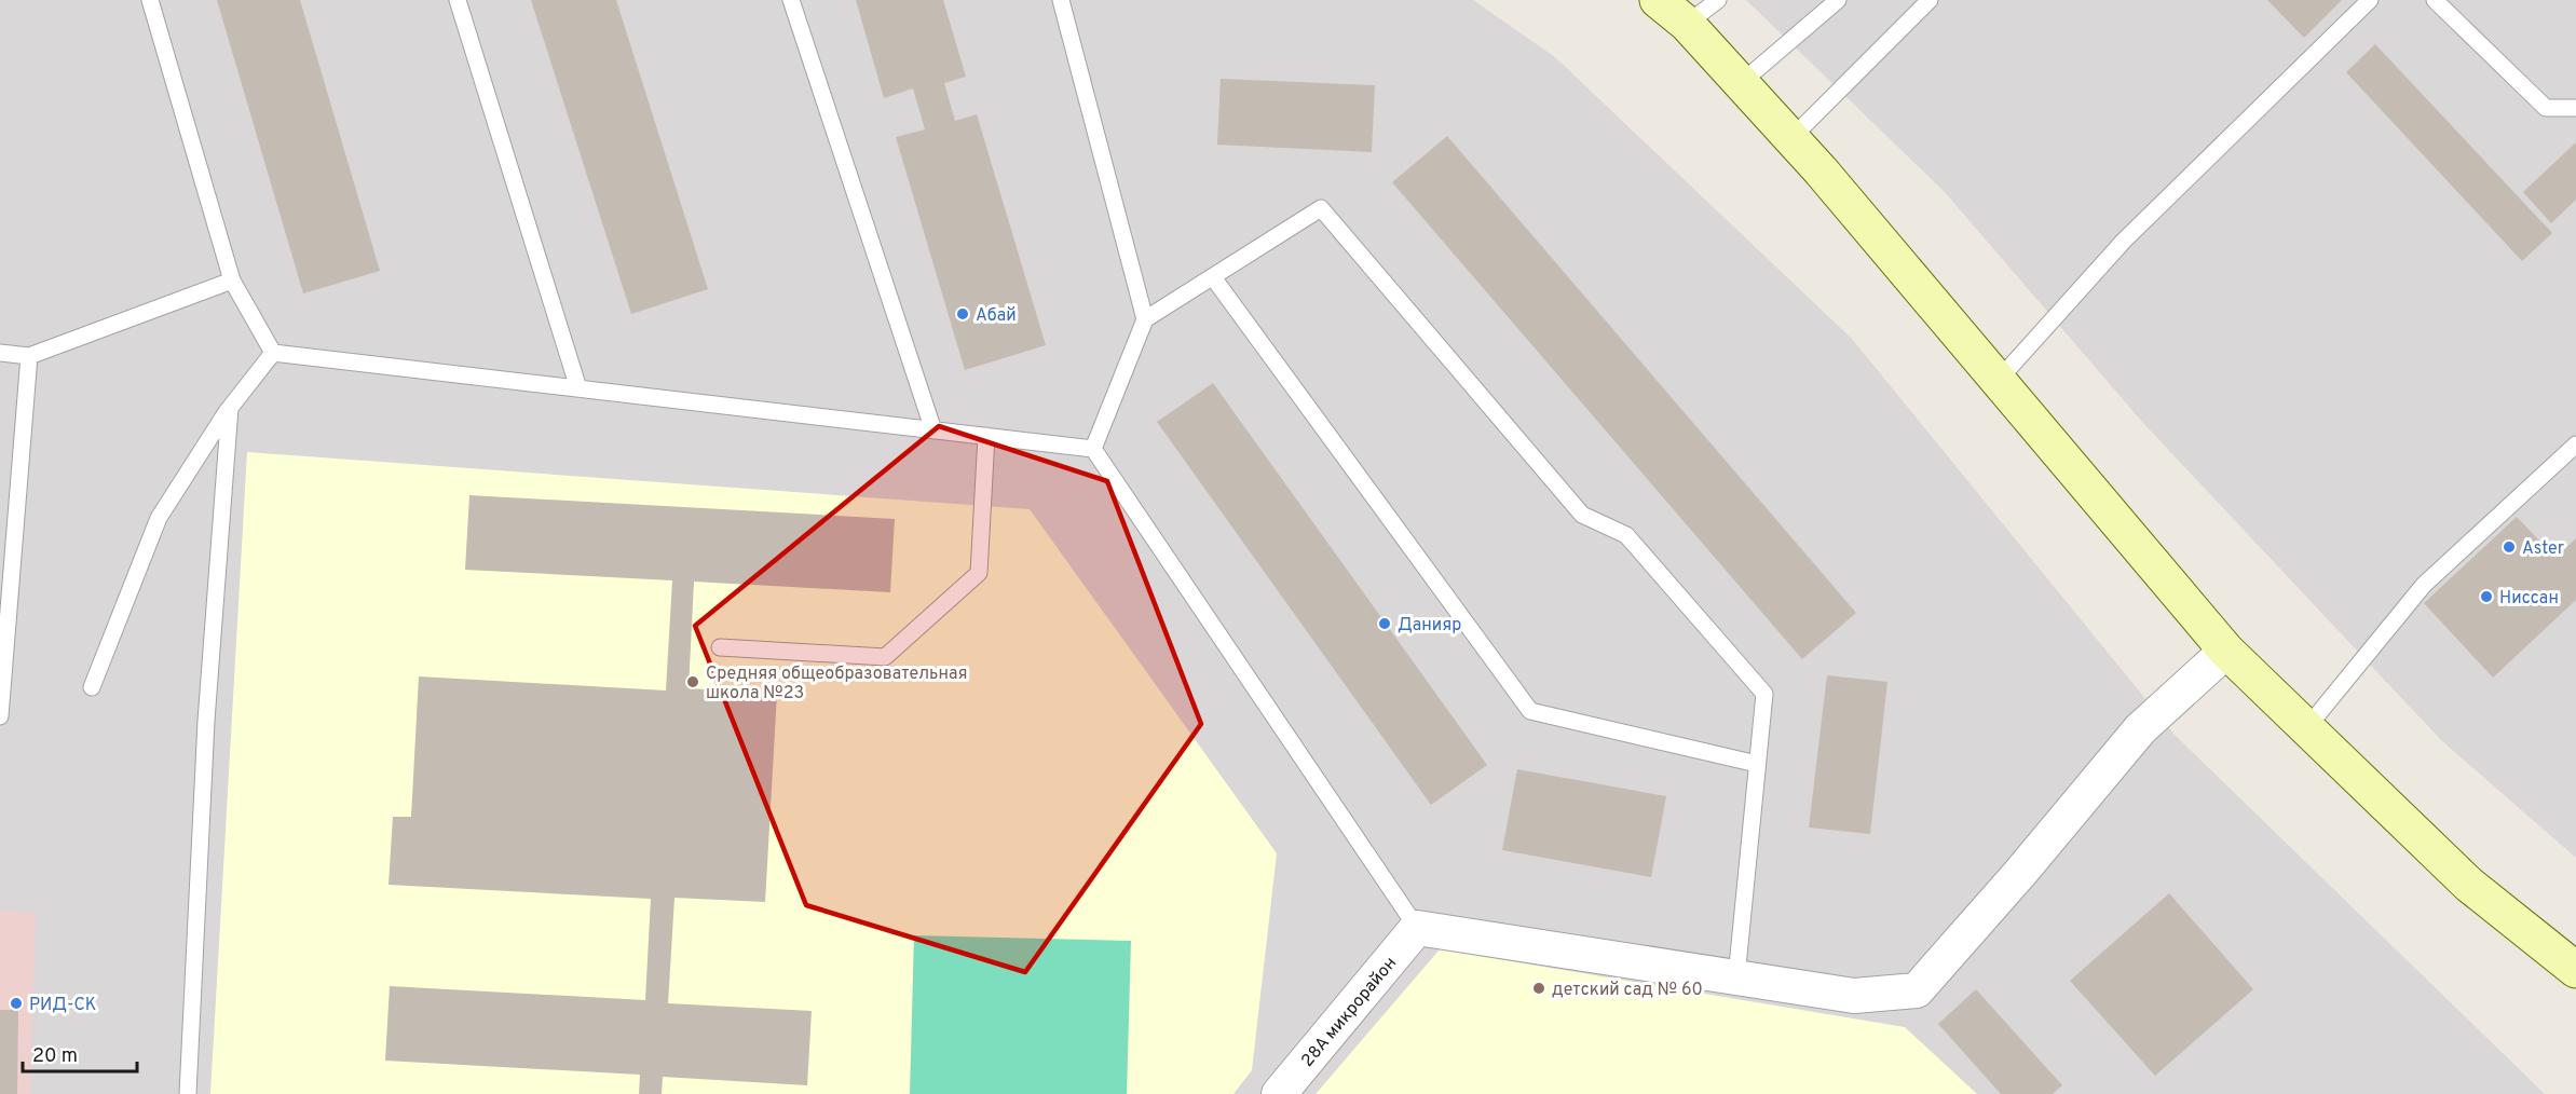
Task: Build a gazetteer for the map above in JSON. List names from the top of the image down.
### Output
{
  "streets": {
    "street": ["28А микрорайон"]
  },
  "places": [
    "Абай",
    "Aster",
    "Ниссан",
    "Данияр",
    "Средняя общеобразовательная школа №23",
    "детский сад № 60",
    "РИД-СК"
  ],
  "scale_bar": "20 m"
}
